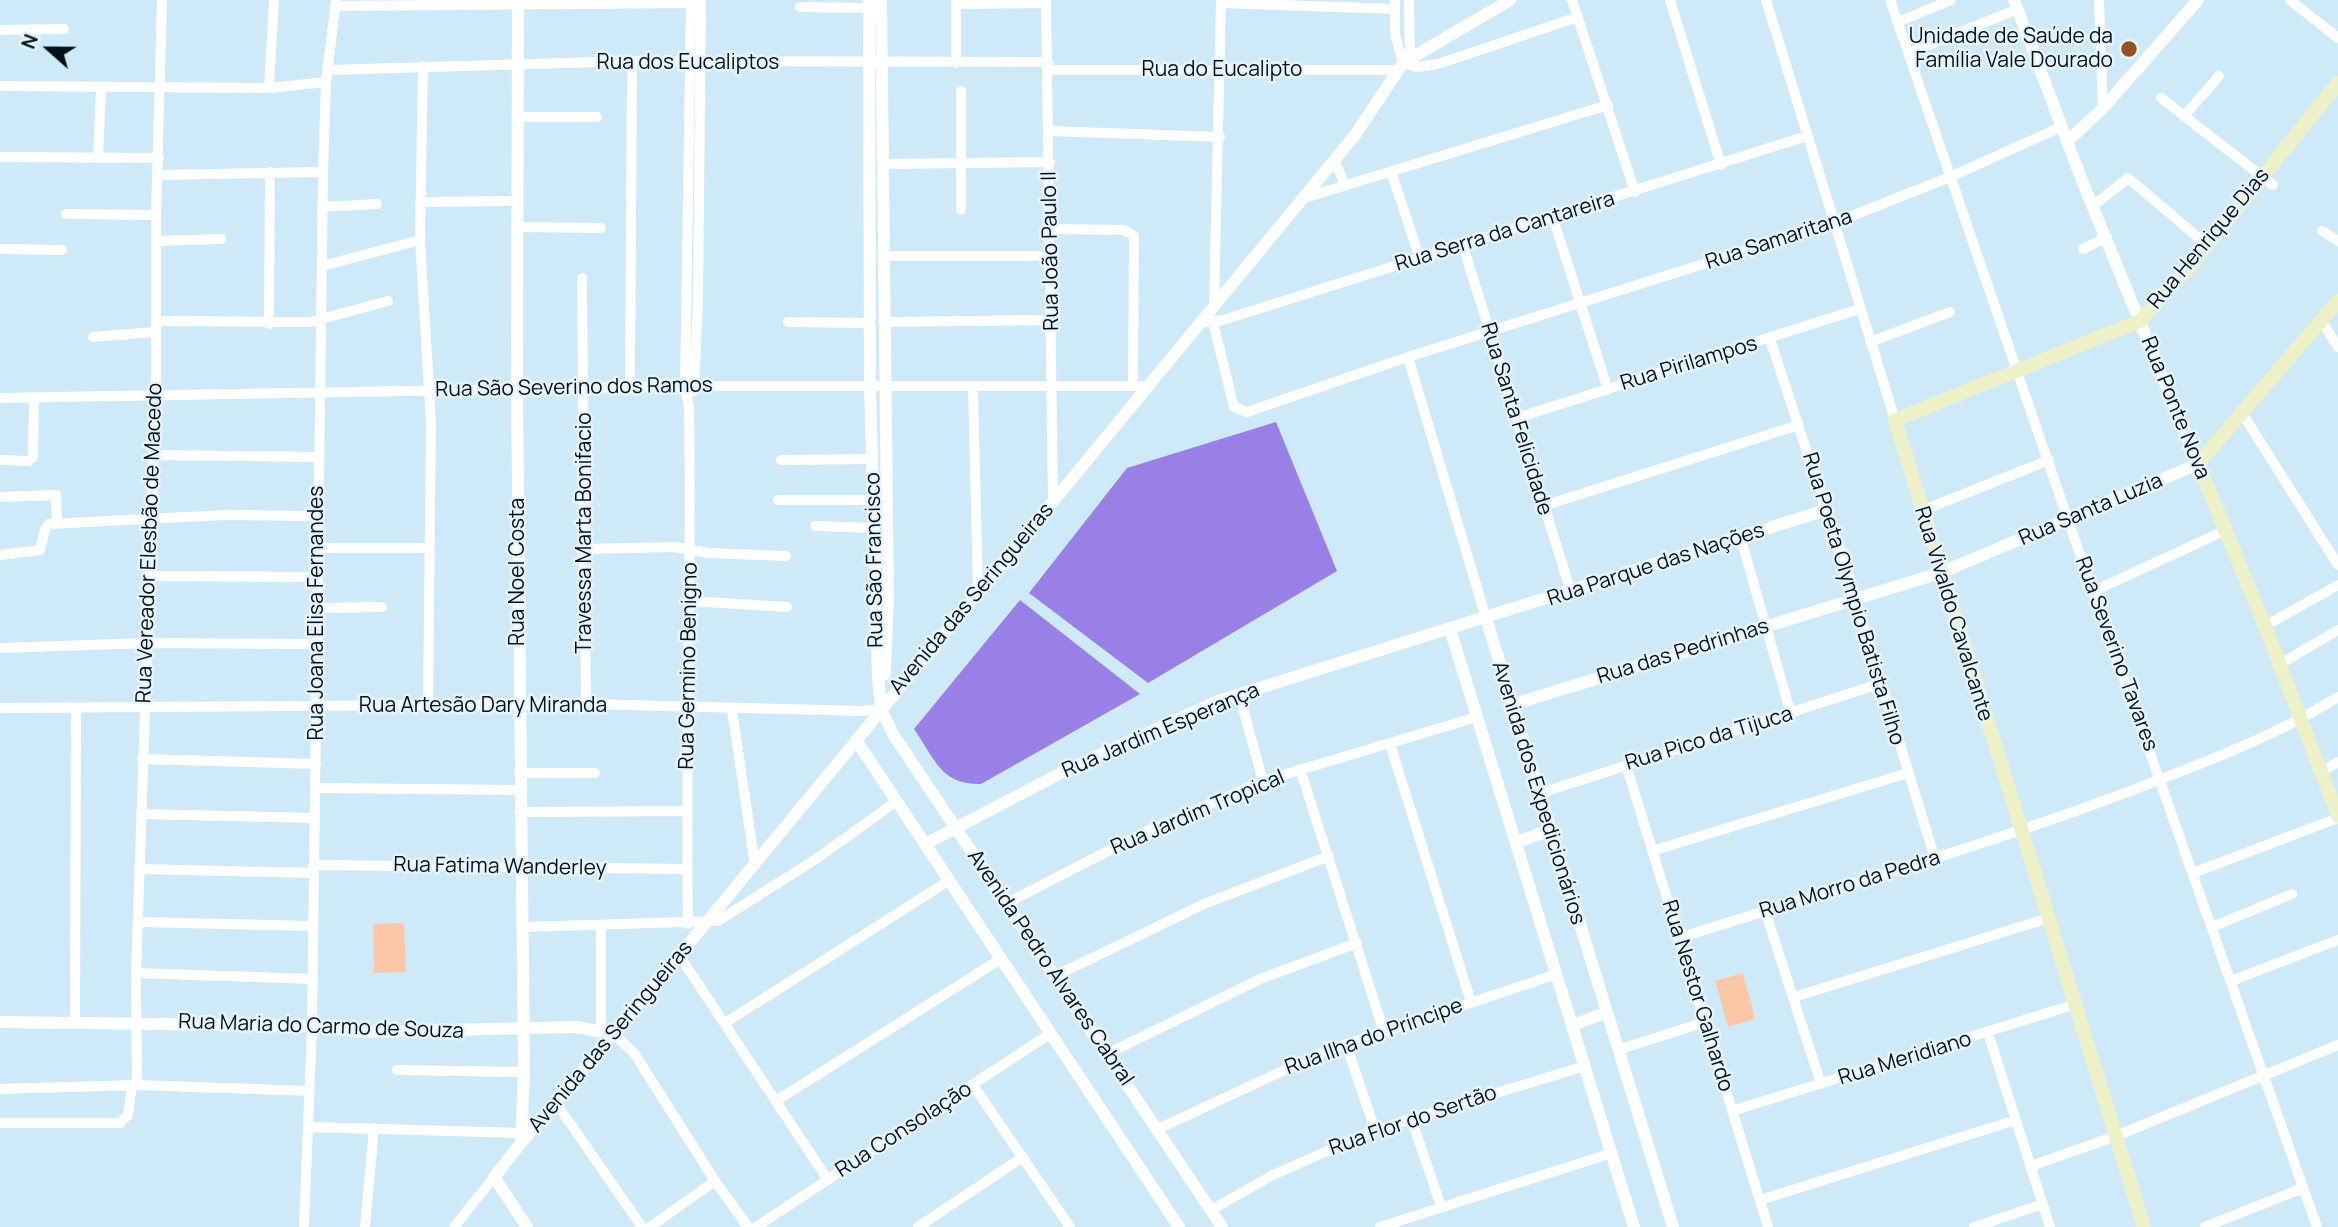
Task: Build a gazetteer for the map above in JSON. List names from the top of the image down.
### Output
{
  "streets": {
    "main road": [
      "Rua Henrique Dias",
      "Rua Ponte Nova",
      "Rua Santa Luzia",
      "Rua Vivaldo Cavalcante"
    ],
    "street": [
      "Rua dos Eucaliptos",
      "Rua do Eucalipto",
      "Rua Serra da Cantareira",
      "Rua Samaritana",
      "Rua João Paulo II",
      "Rua Pirilampos",
      "Rua São Severino dos Ramos",
      "Rua Santa Felicidade",
      "Travessa Marta Bonifacio",
      "Rua Vereador Elesbão de Macedo",
      "Rua São Francisco",
      "Rua Parque das Nações",
      "Rua Noel Costa",
      "Avenida das Seringueiras",
      "Rua Poeta Olympio Batista Filho",
      "Rua Joana Elisa Fernandes",
      "Rua das Pedrinhas",
      "Rua Severino Tavares",
      "Rua Germino Benigno",
      "Rua Artesão Dary Miranda",
      "Rua Jardim Esperança",
      "Rua Pico da Tijuca",
      "Avenida dos Expedicionários",
      "Rua Jardim Tropical",
      "Rua Fatima Wanderley",
      "Rua Morro da Pedra",
      "Avenida Pedro Alvares Cabral",
      "Rua Nestor Galhardo",
      "Rua Maria do Carmo de Souza",
      "Rua Ilha do Príncipe",
      "Rua Meridiano",
      "Rua Flor do Sertão",
      "Rua Consolação"
    ]
  },
  "crossings": [
    ["Rua dos Eucaliptos", "Rua do Eucalipto"],
    ["Rua dos Eucaliptos", "Rua João Paulo II"],
    ["Rua dos Eucaliptos", "Rua São Francisco"],
    ["Rua dos Eucaliptos", "Rua Noel Costa"],
    ["Rua dos Eucaliptos", "Rua Joana Elisa Fernandes"],
    ["Rua dos Eucaliptos", "Rua Germino Benigno"],
    ["Rua do Eucalipto", "Rua João Paulo II"],
    ["Rua do Eucalipto", "Avenida das Seringueiras"],
    ["Rua Serra da Cantareira", "Rua Samaritana"],
    ["Rua Serra da Cantareira", "Rua Santa Felicidade"],
    ["Rua Serra da Cantareira", "Avenida das Seringueiras"],
    ["Rua Serra da Cantareira", "Rua Vivaldo Cavalcante"],
    ["Rua Henrique Dias", "Rua Ponte Nova"],
    ["Rua Henrique Dias", "Rua Vivaldo Cavalcante"],
    ["Rua Henrique Dias", "Rua Severino Tavares"],
    ["Rua Samaritana", "Rua Ponte Nova"],
    ["Rua Samaritana", "Rua Santa Felicidade"],
    ["Rua Samaritana", "Avenida das Seringueiras"],
    ["Rua Samaritana", "Rua Vivaldo Cavalcante"],
    ["Rua Samaritana", "Rua Severino Tavares"],
    ["Rua Samaritana", "Avenida dos Expedicionários"],
    ["Rua João Paulo II", "Rua São Severino dos Ramos"],
    ["Rua João Paulo II", "Avenida das Seringueiras"],
    ["Rua Pirilampos", "Rua Santa Felicidade"],
    ["Rua Pirilampos", "Rua Poeta Olympio Batista Filho"],
    ["Rua Pirilampos", "Rua Vivaldo Cavalcante"],
    ["Rua São Severino dos Ramos", "Travessa Marta Bonifacio"],
    ["Rua São Severino dos Ramos", "Rua Vereador Elesbão de Macedo"],
    ["Rua São Severino dos Ramos", "Rua São Francisco"],
    ["Rua São Severino dos Ramos", "Rua Noel Costa"],
    ["Rua São Severino dos Ramos", "Avenida das Seringueiras"],
    ["Rua São Severino dos Ramos", "Rua Joana Elisa Fernandes"],
    ["Rua São Severino dos Ramos", "Rua Germino Benigno"],
    ["Rua Ponte Nova", "Rua Santa Luzia"],
    ["Rua Ponte Nova", "Rua Morro da Pedra"],
    ["Rua Santa Felicidade", "Rua Parque das Nações"],
    ["Rua Santa Luzia", "Rua Poeta Olympio Batista Filho"],
    ["Rua Santa Luzia", "Rua Vivaldo Cavalcante"],
    ["Rua Santa Luzia", "Rua das Pedrinhas"],
    ["Rua Santa Luzia", "Rua Severino Tavares"],
    ["Travessa Marta Bonifacio", "Rua Artesão Dary Miranda"],
    ["Rua Vereador Elesbão de Macedo", "Rua Artesão Dary Miranda"],
    ["Rua Vereador Elesbão de Macedo", "Rua Fatima Wanderley"],
    ["Rua Vereador Elesbão de Macedo", "Rua Maria do Carmo de Souza"],
    ["Rua São Francisco", "Avenida das Seringueiras"],
    ["Rua São Francisco", "Rua Artesão Dary Miranda"],
    ["Rua São Francisco", "Avenida Pedro Alvares Cabral"],
    ["Rua Parque das Nações", "Rua Poeta Olympio Batista Filho"],
    ["Rua Parque das Nações", "Rua Jardim Esperança"],
    ["Rua Parque das Nações", "Avenida dos Expedicionários"],
    ["Rua Noel Costa", "Avenida das Seringueiras"],
    ["Rua Noel Costa", "Rua Artesão Dary Miranda"],
    ["Rua Noel Costa", "Rua Fatima Wanderley"],
    ["Rua Noel Costa", "Rua Maria do Carmo de Souza"],
    ["Avenida das Seringueiras", "Rua Artesão Dary Miranda"],
    ["Avenida das Seringueiras", "Avenida Pedro Alvares Cabral"],
    ["Avenida das Seringueiras", "Rua Maria do Carmo de Souza"],
    ["Rua Poeta Olympio Batista Filho", "Rua das Pedrinhas"],
    ["Rua Poeta Olympio Batista Filho", "Rua Pico da Tijuca"],
    ["Rua Poeta Olympio Batista Filho", "Rua Morro da Pedra"],
    ["Rua Joana Elisa Fernandes", "Rua Artesão Dary Miranda"],
    ["Rua Joana Elisa Fernandes", "Rua Fatima Wanderley"],
    ["Rua Joana Elisa Fernandes", "Rua Maria do Carmo de Souza"],
    ["Rua Vivaldo Cavalcante", "Rua Morro da Pedra"],
    ["Rua Vivaldo Cavalcante", "Rua Meridiano"],
    ["Rua das Pedrinhas", "Avenida dos Expedicionários"],
    ["Rua Severino Tavares", "Rua Morro da Pedra"],
    ["Rua Germino Benigno", "Rua Artesão Dary Miranda"],
    ["Rua Germino Benigno", "Rua Fatima Wanderley"],
    ["Rua Artesão Dary Miranda", "Avenida Pedro Alvares Cabral"],
    ["Rua Jardim Esperança", "Avenida dos Expedicionários"],
    ["Rua Jardim Esperança", "Avenida Pedro Alvares Cabral"],
    ["Rua Pico da Tijuca", "Avenida dos Expedicionários"],
    ["Rua Pico da Tijuca", "Rua Nestor Galhardo"],
    ["Avenida dos Expedicionários", "Rua Jardim Tropical"],
    ["Avenida dos Expedicionários", "Rua Ilha do Príncipe"],
    ["Avenida dos Expedicionários", "Rua Flor do Sertão"],
    ["Rua Jardim Tropical", "Avenida Pedro Alvares Cabral"],
    ["Rua Morro da Pedra", "Rua Nestor Galhardo"],
    ["Avenida Pedro Alvares Cabral", "Rua Ilha do Príncipe"],
    ["Avenida Pedro Alvares Cabral", "Rua Flor do Sertão"],
    ["Avenida Pedro Alvares Cabral", "Rua Consolação"],
    ["Rua Nestor Galhardo", "Rua Meridiano"]
  ],
  "places": ["Unidade de Saúde da Família Vale Dourado"],
  "north": "left"
}
